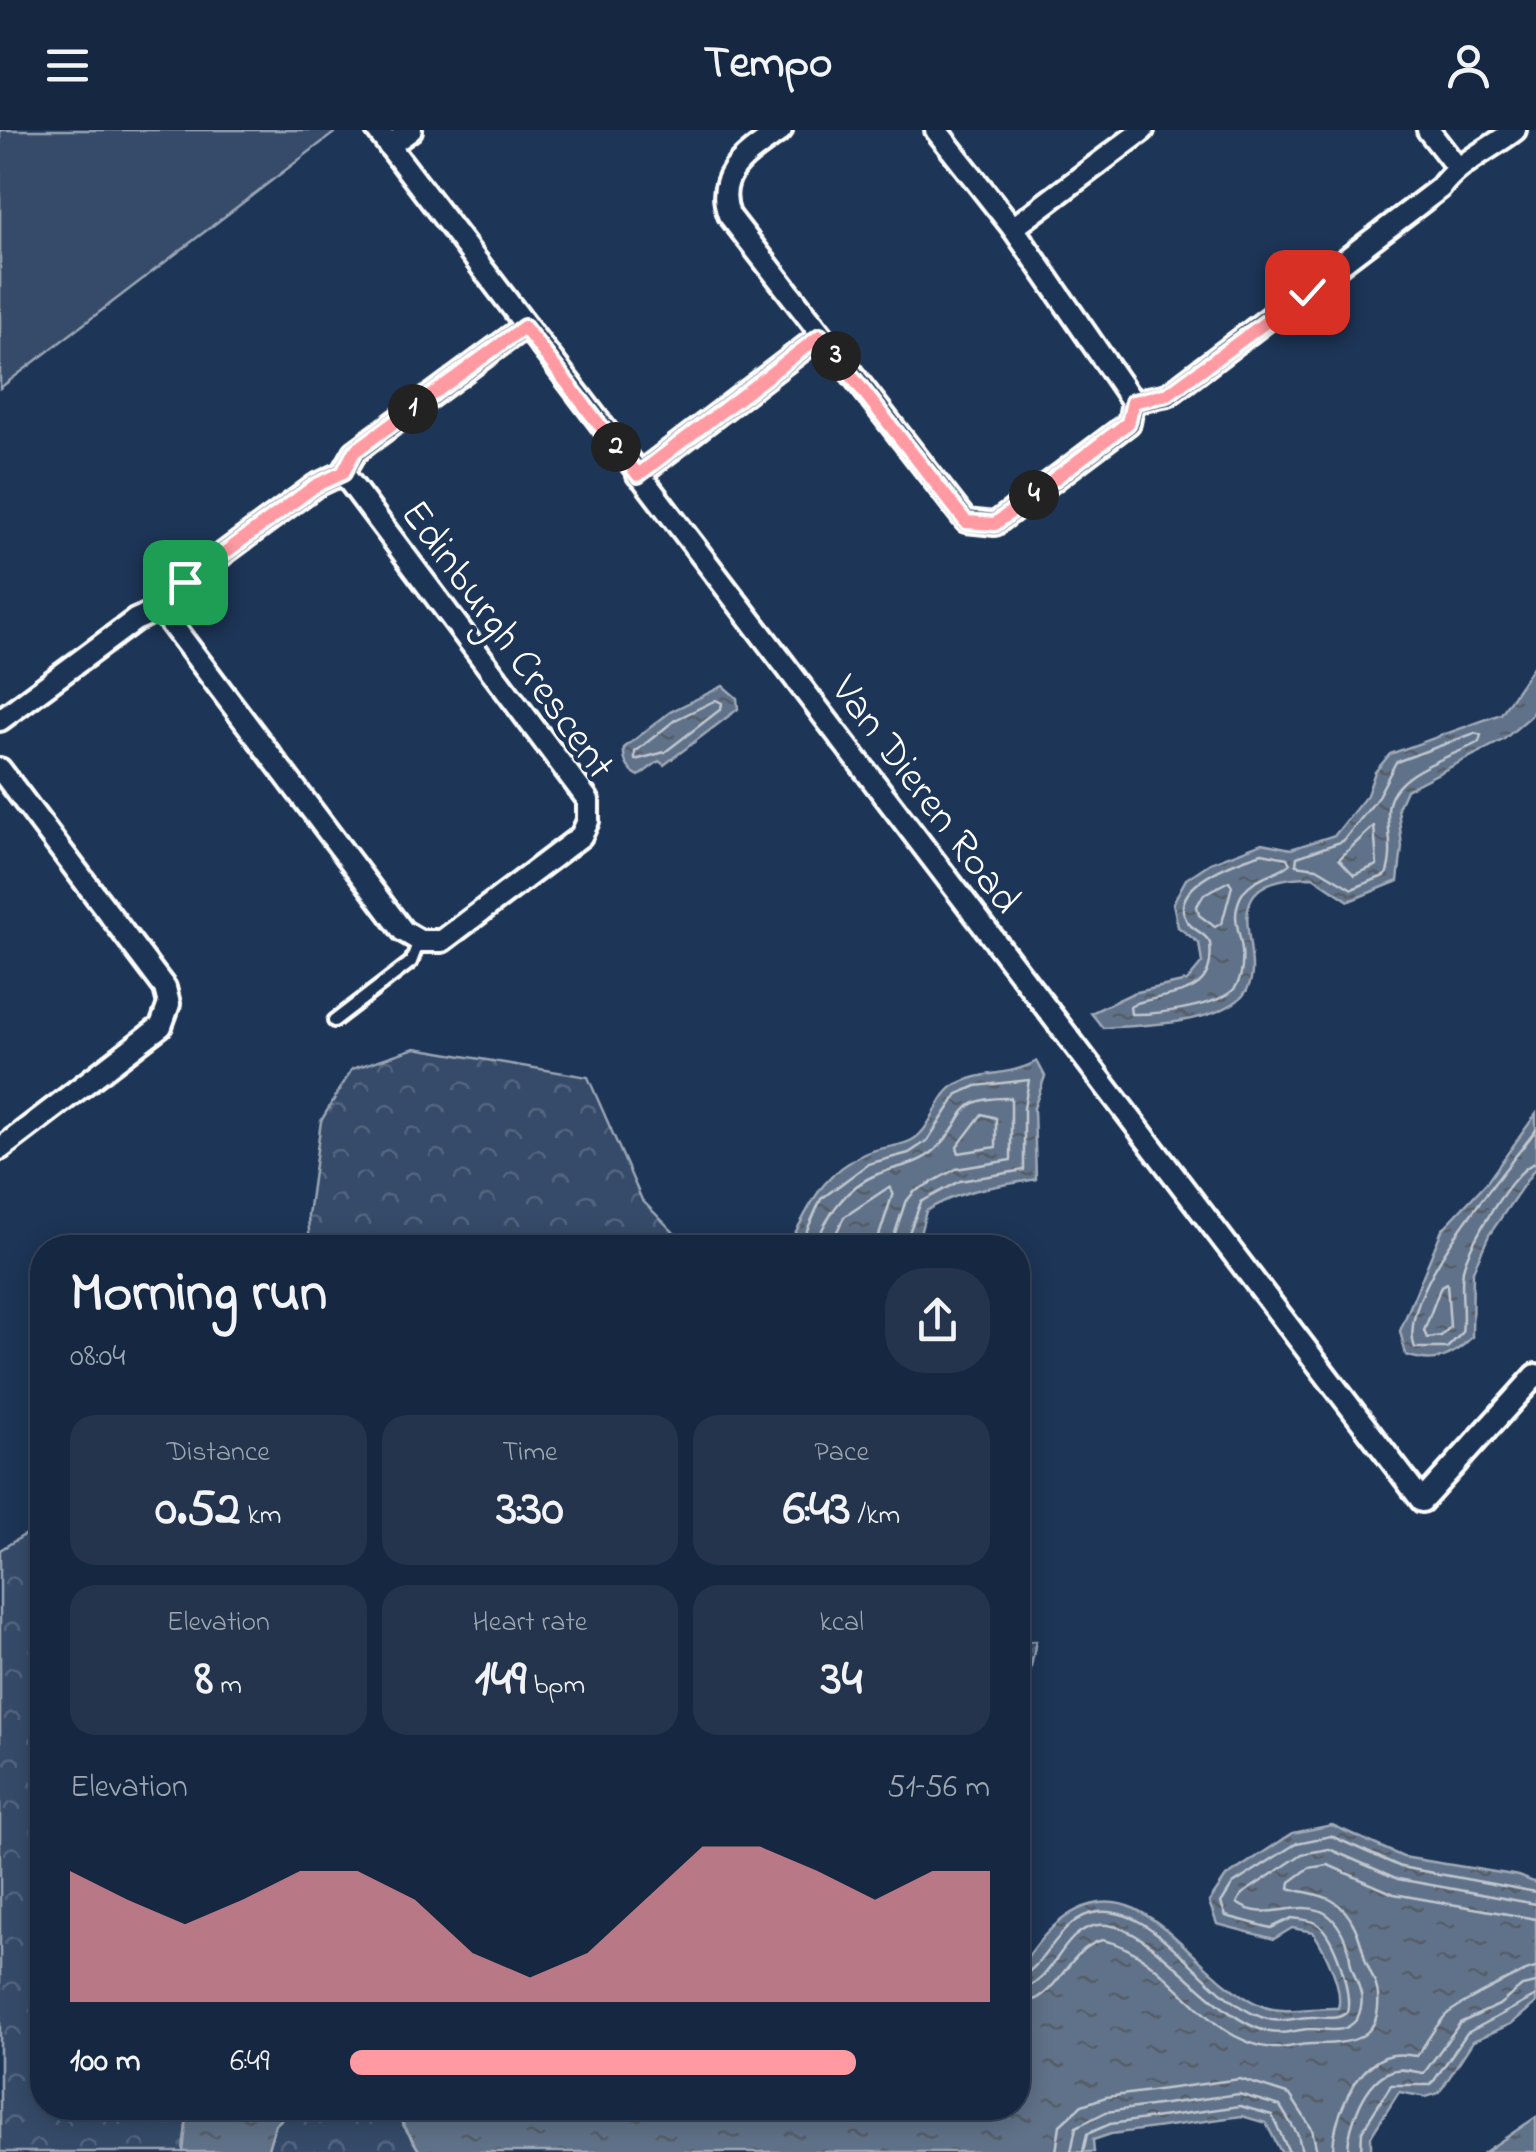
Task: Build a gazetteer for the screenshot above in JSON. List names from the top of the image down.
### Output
{
  "streets": {
    "street": ["Edinburgh Crescent", "Van Dieren Road"]
  },
  "page": {
    "header": "Tempo",
    "pins": [
      "3",
      "1",
      "2",
      "4"
    ],
    "heading": ["Morning run", "08:04"],
    "stats": [
      ["Distance", "0.52 km"],
      ["Time", "3:30"],
      ["Pace", "6:43 /km"],
      ["Elevation", "8 m"],
      ["Heart rate", "149 bpm"],
      ["kcal", "34"]
    ],
    "chart": ["Elevation", "51–56 m"],
    "list": [
      {
        "name": "100 m",
        "note": "6:49"
      }
    ]
  }
}
